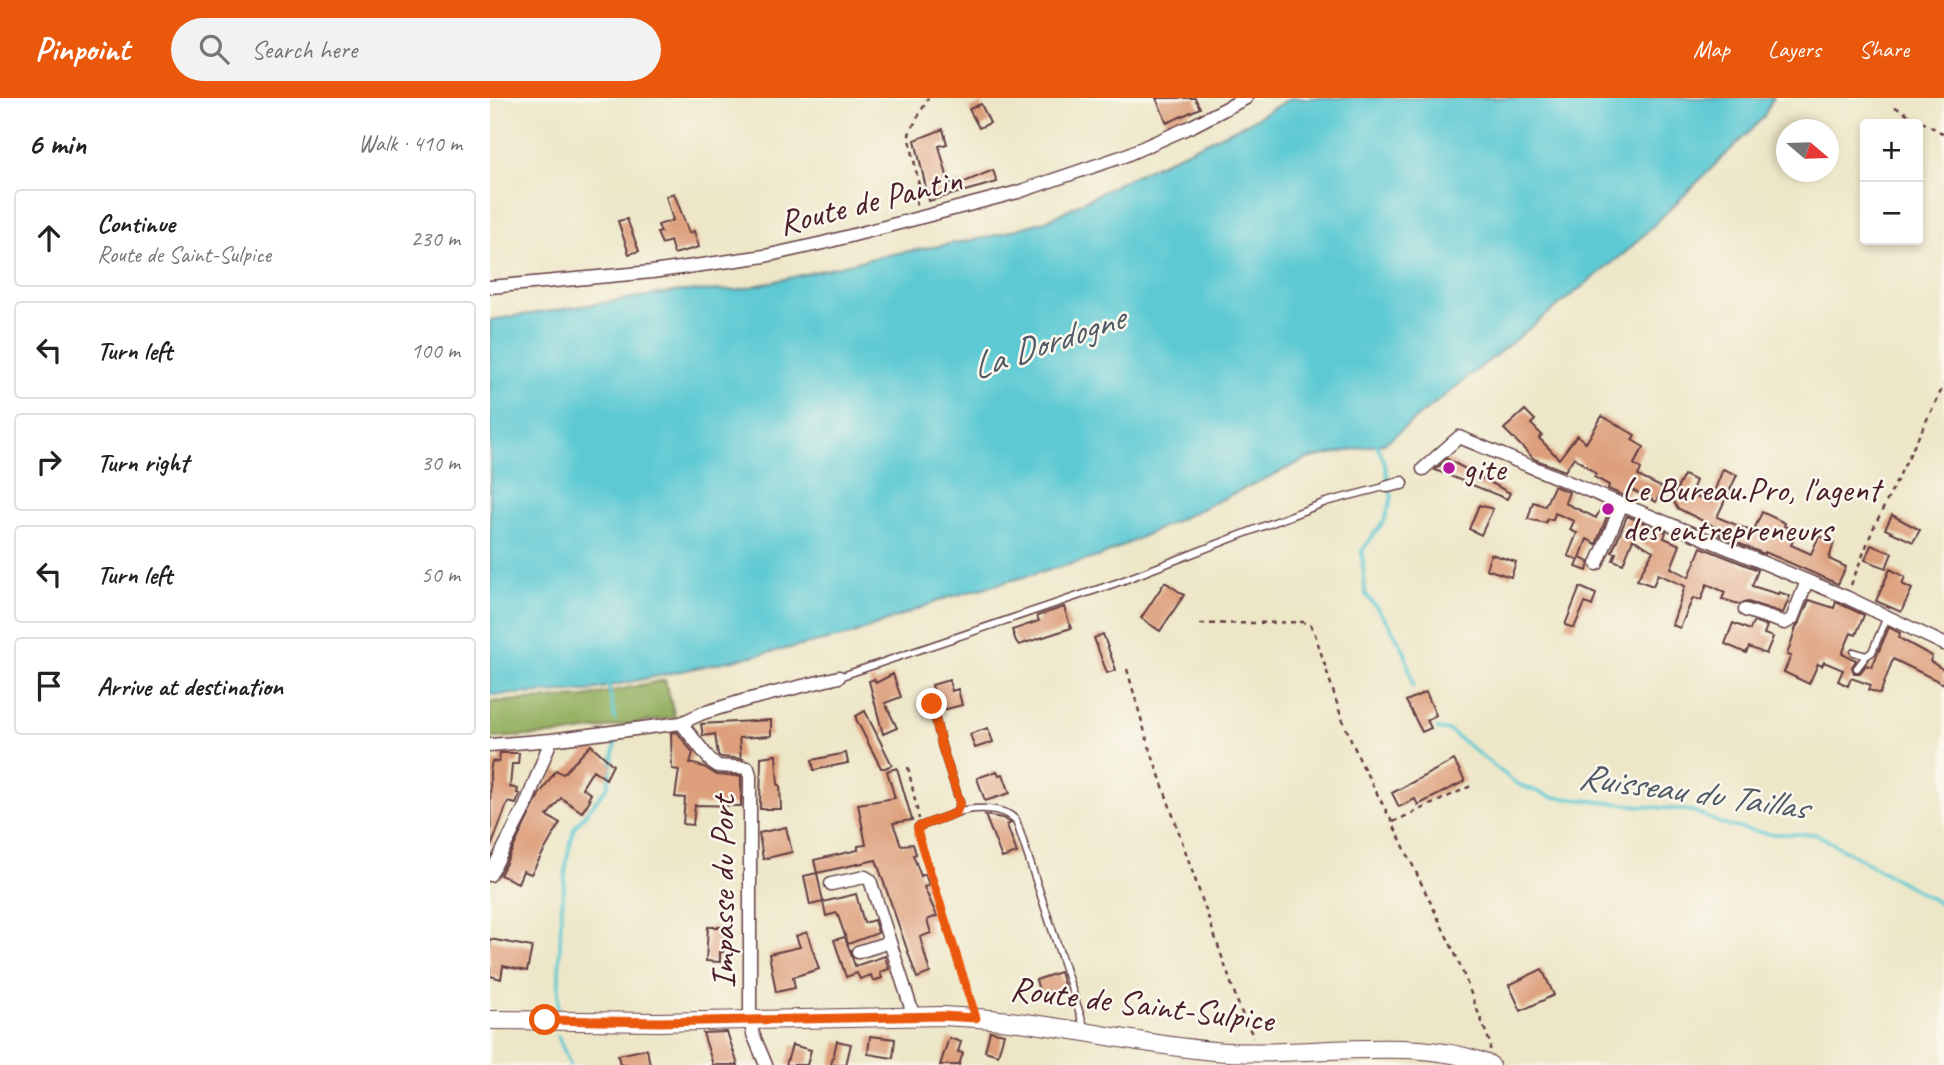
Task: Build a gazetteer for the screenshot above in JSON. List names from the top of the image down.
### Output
{
  "streets": {
    "main road": ["Route de Saint-Sulpice"],
    "street": ["Route de Pantin", "Impasse du Port"]
  },
  "crossings": [
    ["Impasse du Port", "Route de Saint-Sulpice"]
  ],
  "water": ["La Dordogne", "Ruisseau du Taillas"],
  "places": ["gite", "Le Bureau.Pro, l'agent des entrepreneurs"],
  "north": "right",
  "page": {
    "header": "Pinpoint",
    "search": "Search here",
    "nav": ["Map", "Layers", "Share"],
    "heading": ["6 min", "Walk · 410 m"],
    "map_buttons": ["+", "−"],
    "list": [
      ["Continue", "Route de Saint-Sulpice", "230 m"],
      ["Turn left", "100 m"],
      ["Turn right", "30 m"],
      ["Turn left", "50 m"],
      "Arrive at destination"
    ]
  }
}
